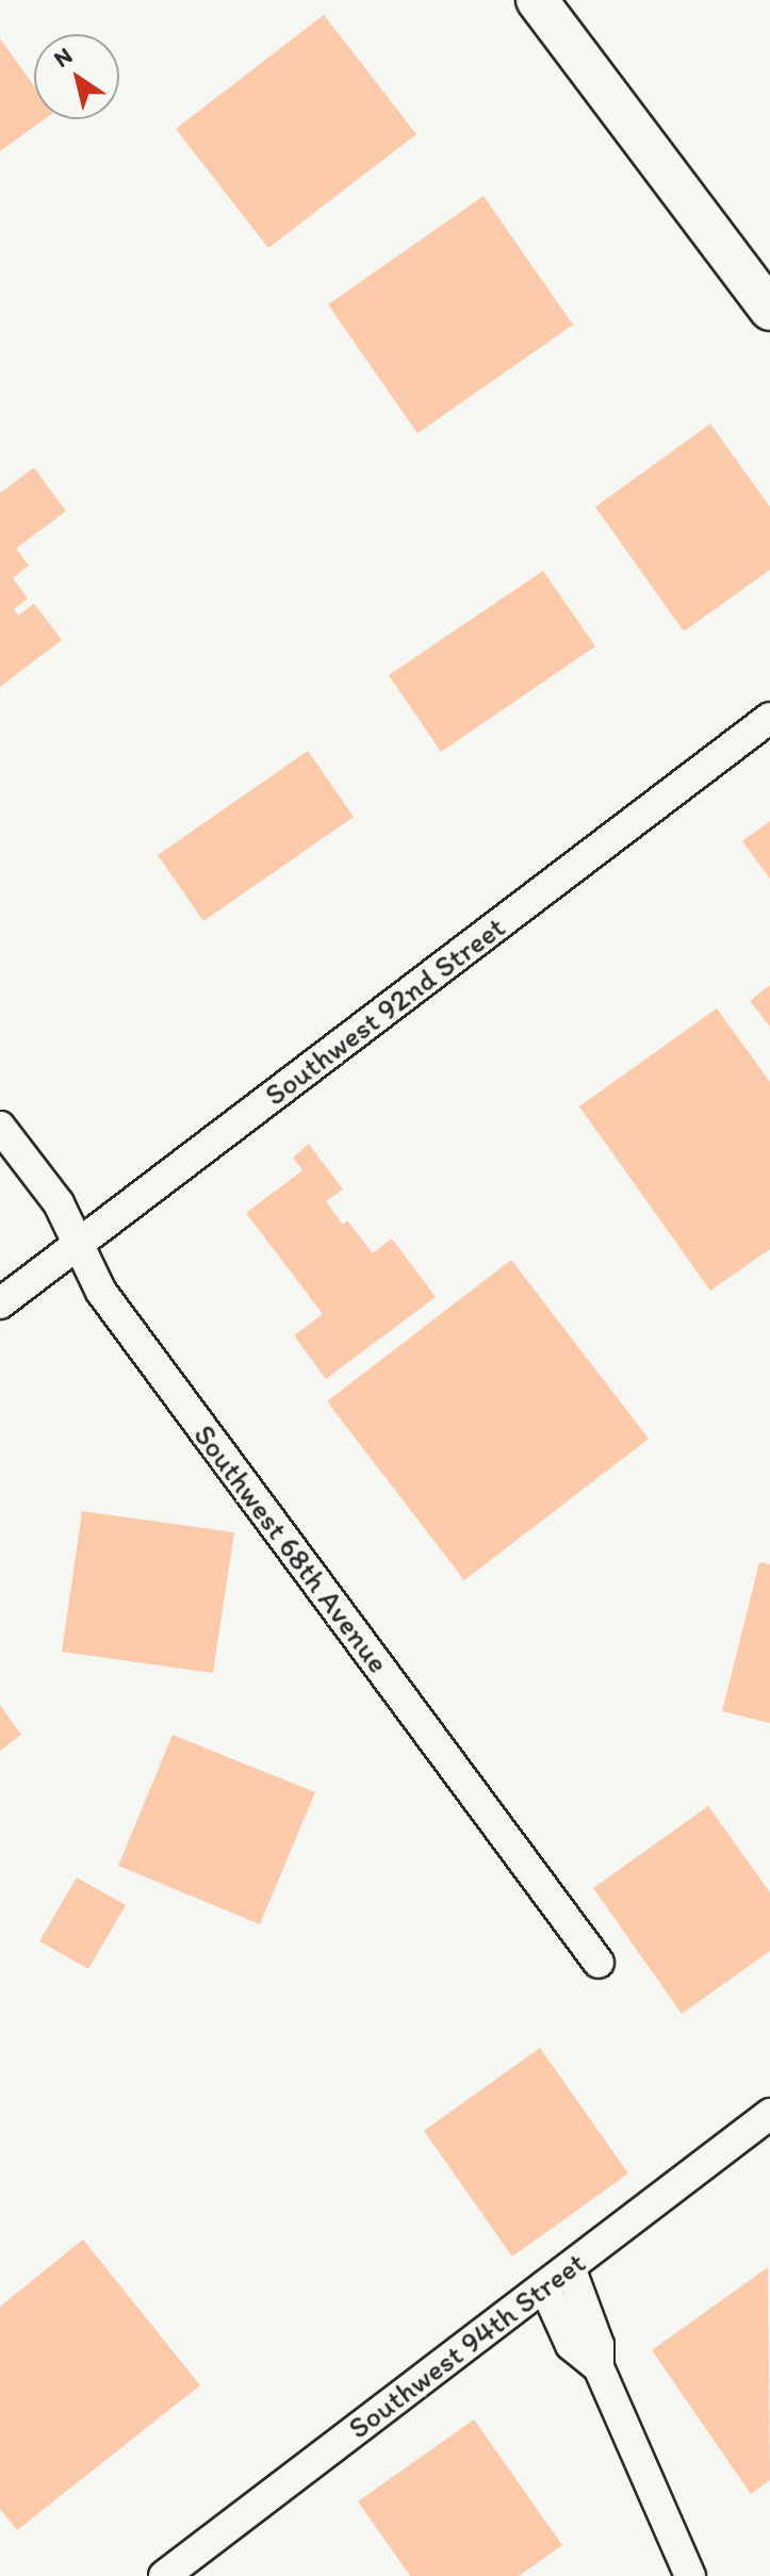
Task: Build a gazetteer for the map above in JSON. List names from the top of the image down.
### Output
{
  "streets": {
    "street": ["Southwest 92nd Street", "Southwest 68th Avenue", "Southwest 94th Street"]
  },
  "crossings": [
    ["Southwest 92nd Street", "Southwest 68th Avenue"]
  ],
  "north": "top left"
}
